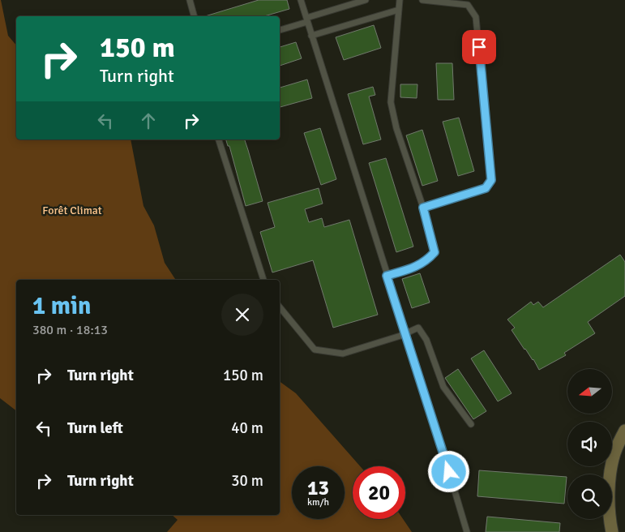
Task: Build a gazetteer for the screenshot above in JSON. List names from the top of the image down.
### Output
{
  "parks": ["Forêt Climat"],
  "north": "left",
  "page": {
    "turn": ["150 m", "Turn right"],
    "heading": ["1 min", "380 m · 18:13"],
    "list": [
      {
        "name": "Turn right",
        "value": "150 m"
      },
      {
        "name": "Turn left",
        "value": "40 m"
      },
      {
        "name": "Turn right",
        "value": "30 m"
      }
    ],
    "speed": "13 km/h",
    "limit": "20"
  }
}
